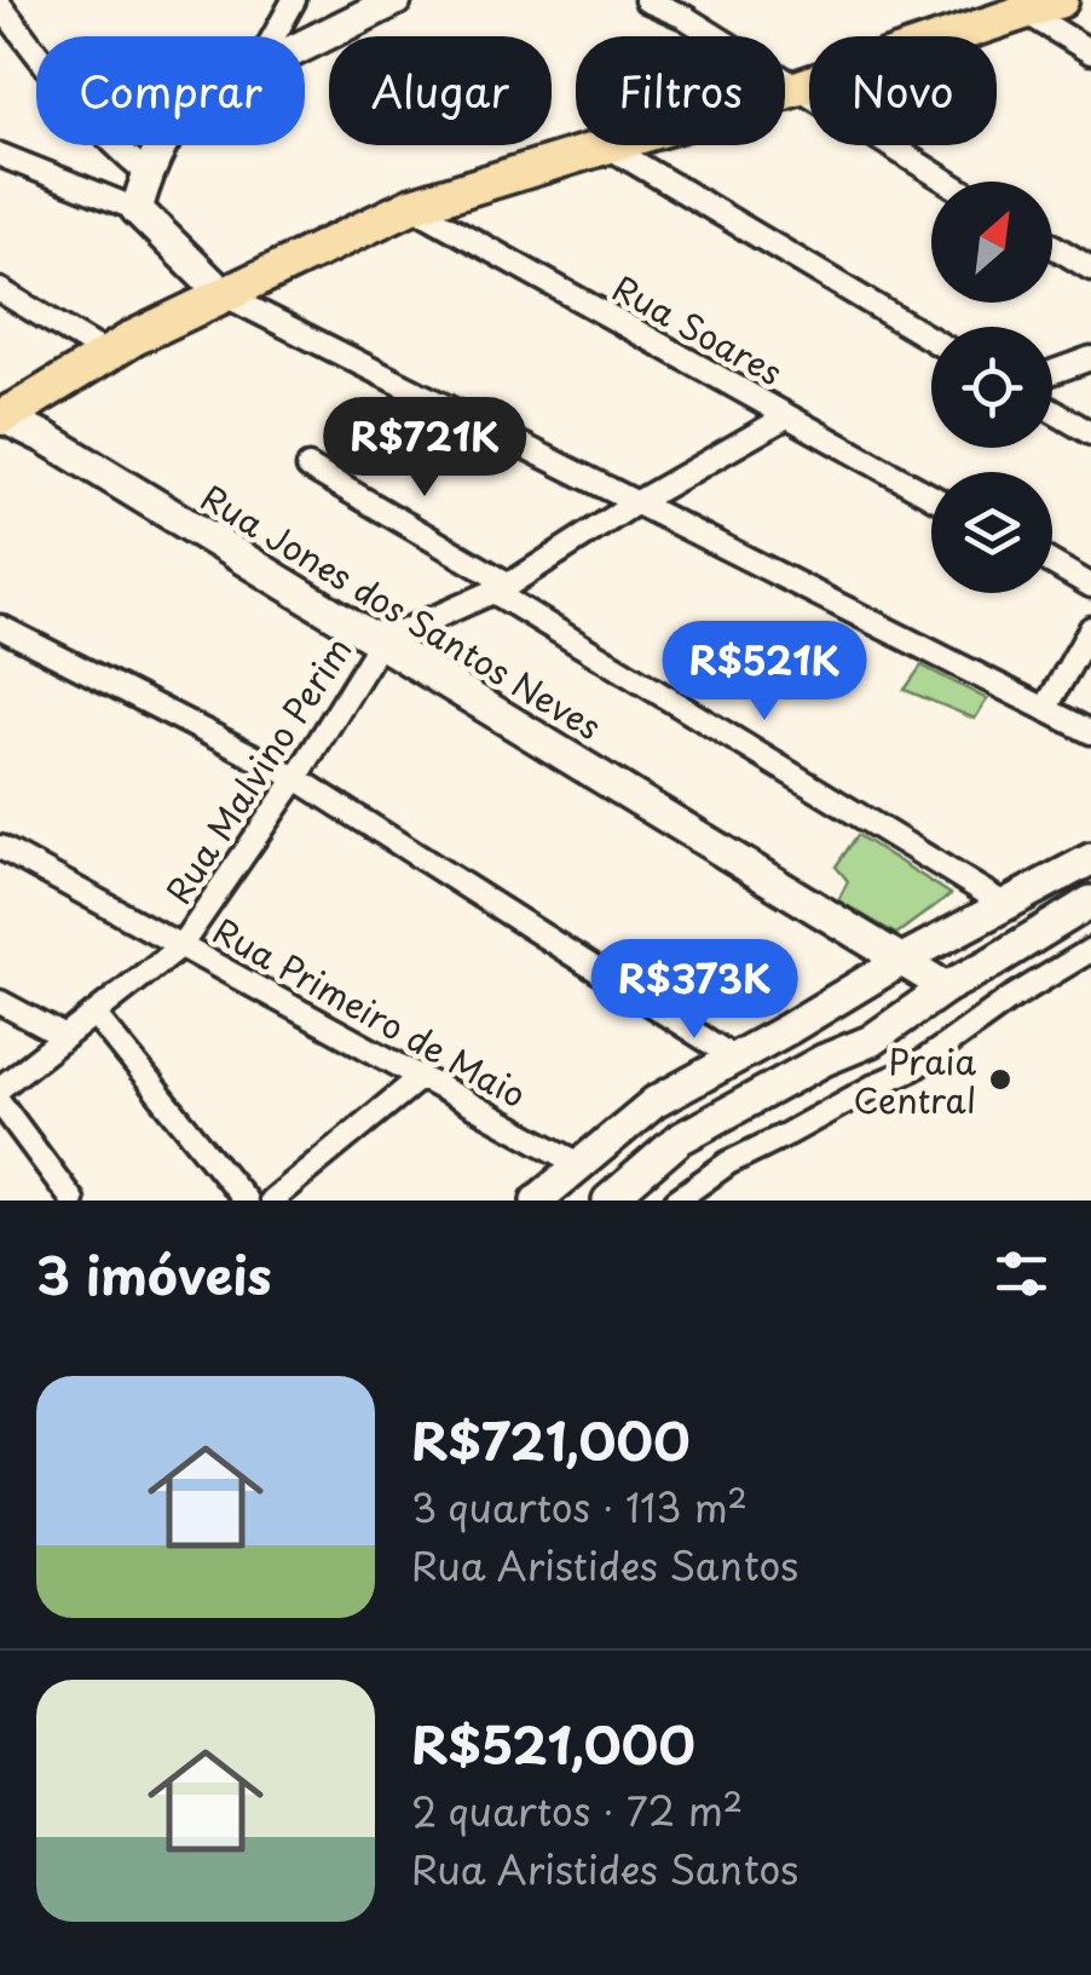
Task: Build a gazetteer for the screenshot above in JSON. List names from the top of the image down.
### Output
{
  "streets": {
    "street": [
      "Rua Soares",
      "Rua Jones dos Santos Neves",
      "Rua Malvino Perim",
      "Rua Primeiro de Maio"
    ]
  },
  "crossings": [
    ["Rua Soares", "Rua Malvino Perim"],
    ["Rua Jones dos Santos Neves", "Rua Malvino Perim"],
    ["Rua Malvino Perim", "Rua Primeiro de Maio"]
  ],
  "places": ["Praia Central"],
  "north": "top right",
  "page": {
    "chip": [
      "Comprar",
      "Alugar",
      "Filtros",
      "Novo"
    ],
    "price": ["R$721K", "R$521K", "R$373K"],
    "heading": "3 imóveis",
    "list": [
      {
        "name": "R$721,000",
        "note": "3 quartos · 113 m² · Rua Aristides Santos"
      },
      {
        "name": "R$521,000",
        "note": "2 quartos · 72 m² · Rua Aristides Santos"
      }
    ]
  }
}
